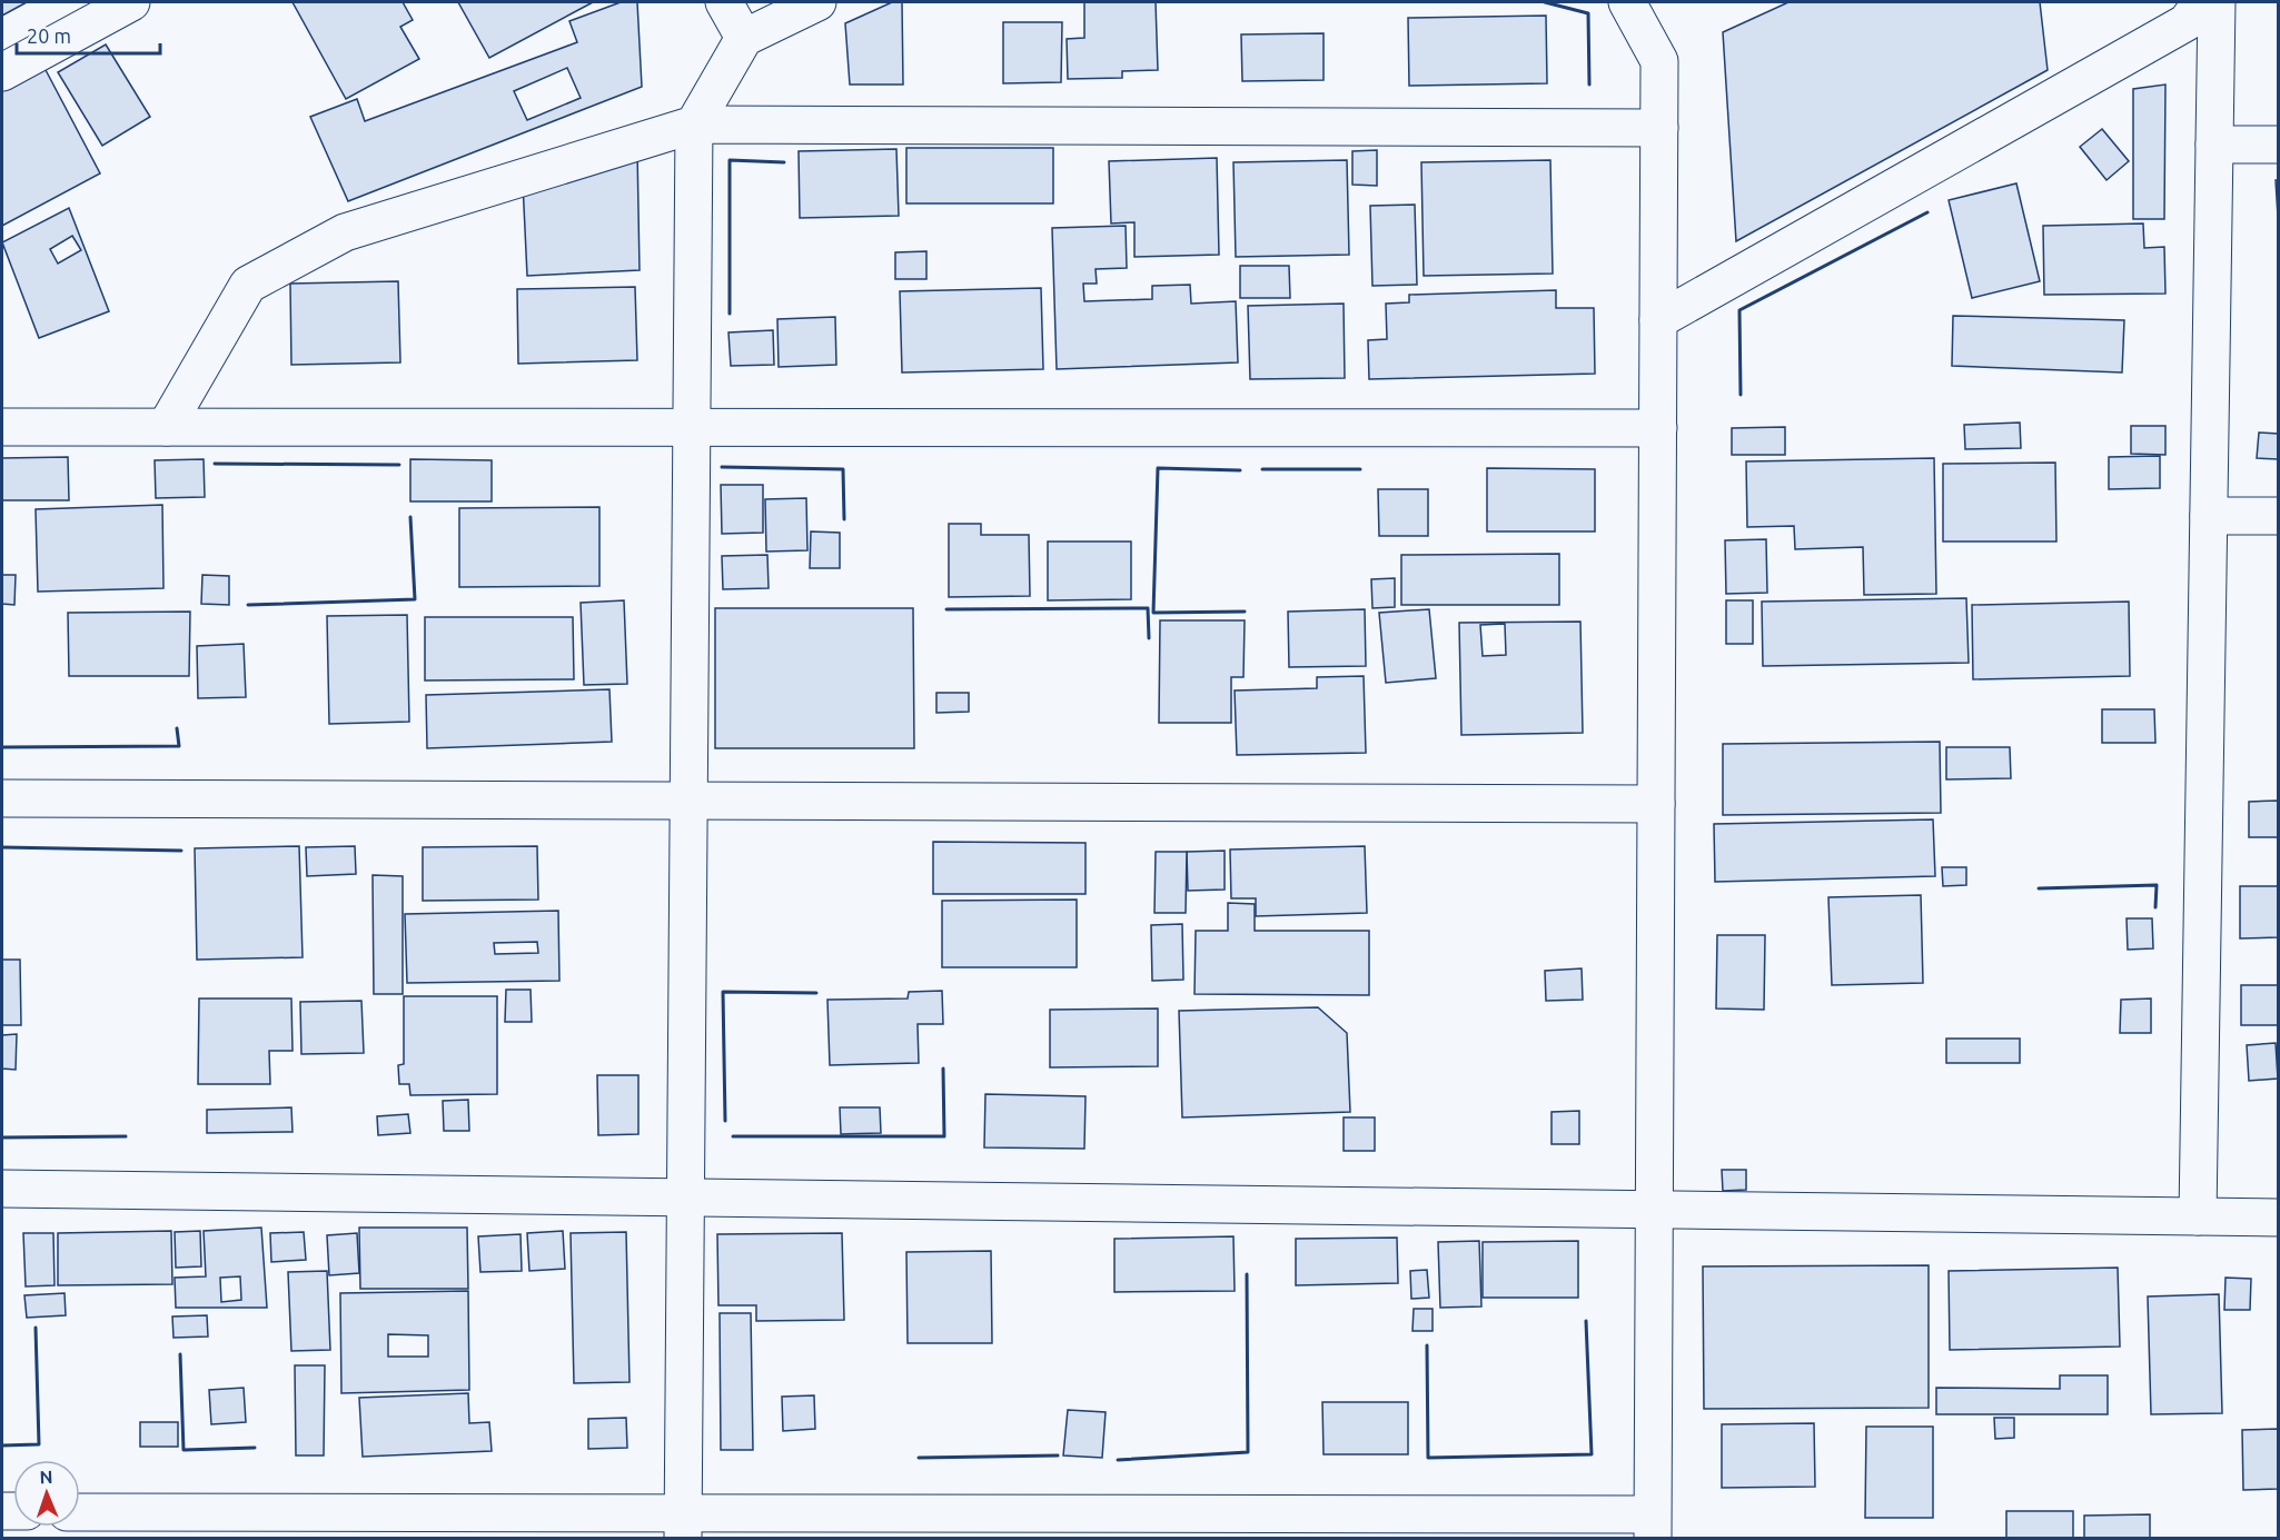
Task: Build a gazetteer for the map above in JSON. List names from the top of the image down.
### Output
{
  "scale_bar": "20 m",
  "north": "top"
}
